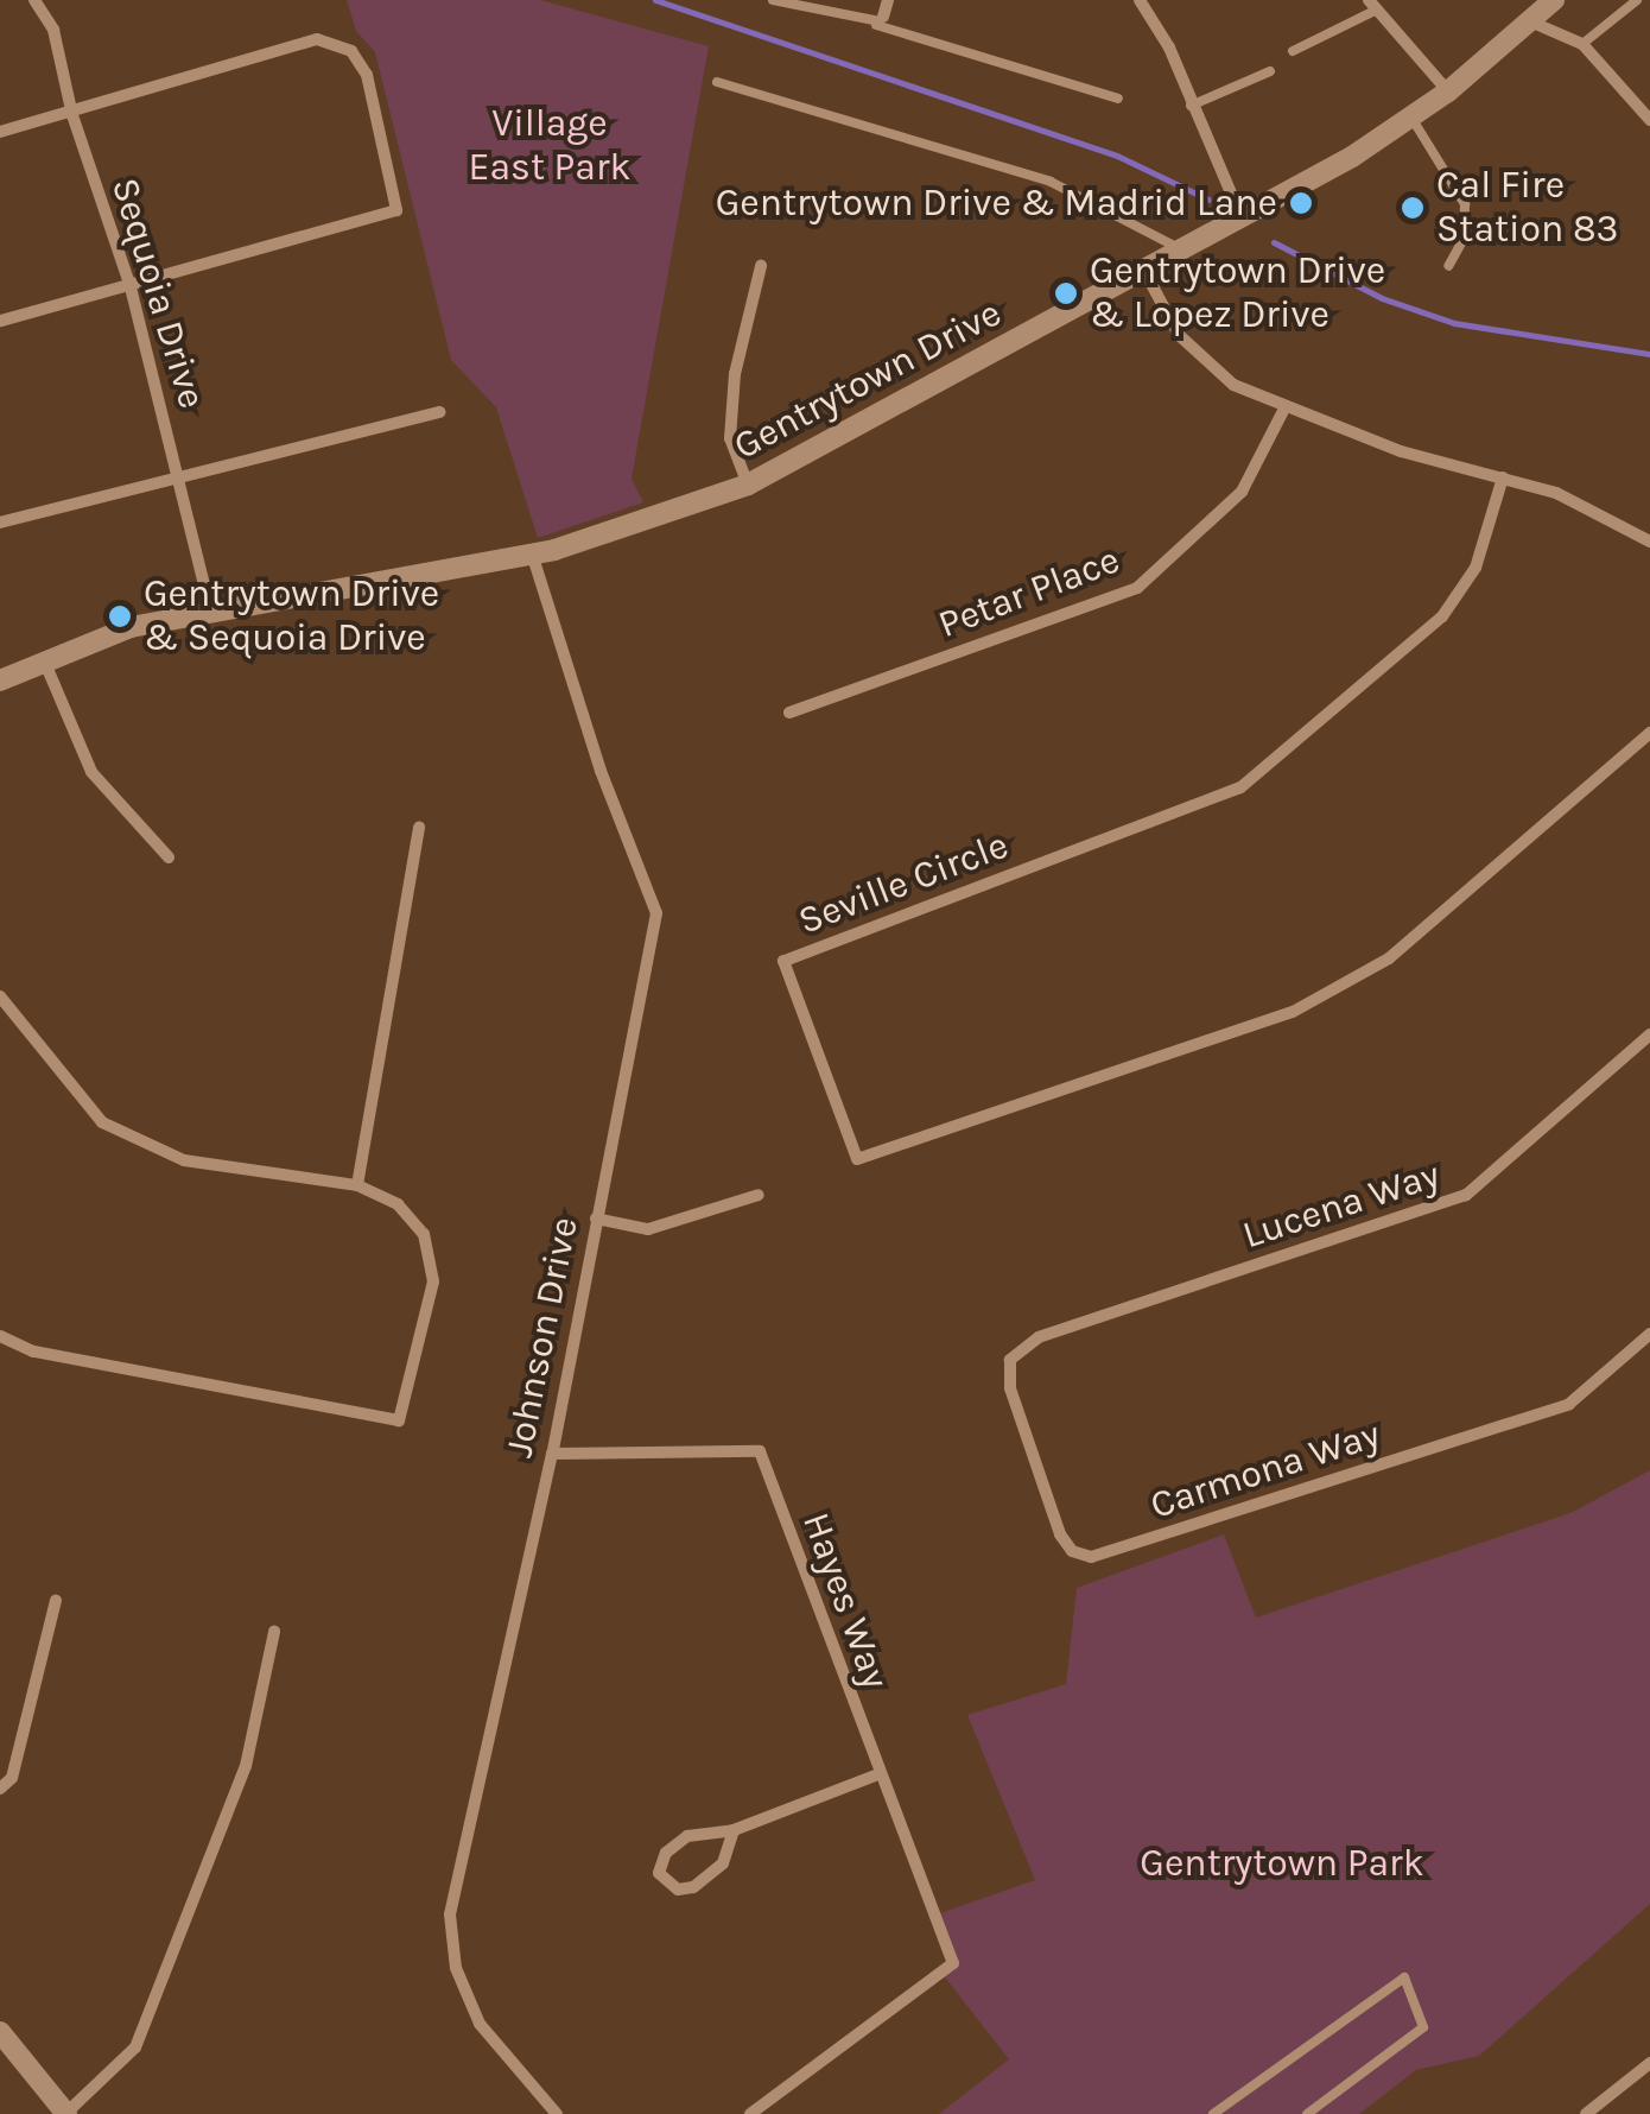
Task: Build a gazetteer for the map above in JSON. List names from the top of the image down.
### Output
{
  "streets": {
    "street": [
      "Sequoia Drive",
      "Gentrytown Drive",
      "Petar Place",
      "Seville Circle",
      "Lucena Way",
      "Johnson Drive",
      "Carmona Way",
      "Hayes Way"
    ]
  },
  "crossings": [
    ["Sequoia Drive", "Gentrytown Drive"],
    ["Gentrytown Drive", "Johnson Drive"],
    ["Lucena Way", "Carmona Way"],
    ["Johnson Drive", "Hayes Way"]
  ],
  "parks": ["Village East Park", "Gentrytown Park"],
  "places": [
    "Gentrytown Drive & Madrid Lane",
    "Cal Fire Station 83",
    "Gentrytown Drive & Lopez Drive",
    "Gentrytown Drive & Sequoia Drive"
  ]
}
